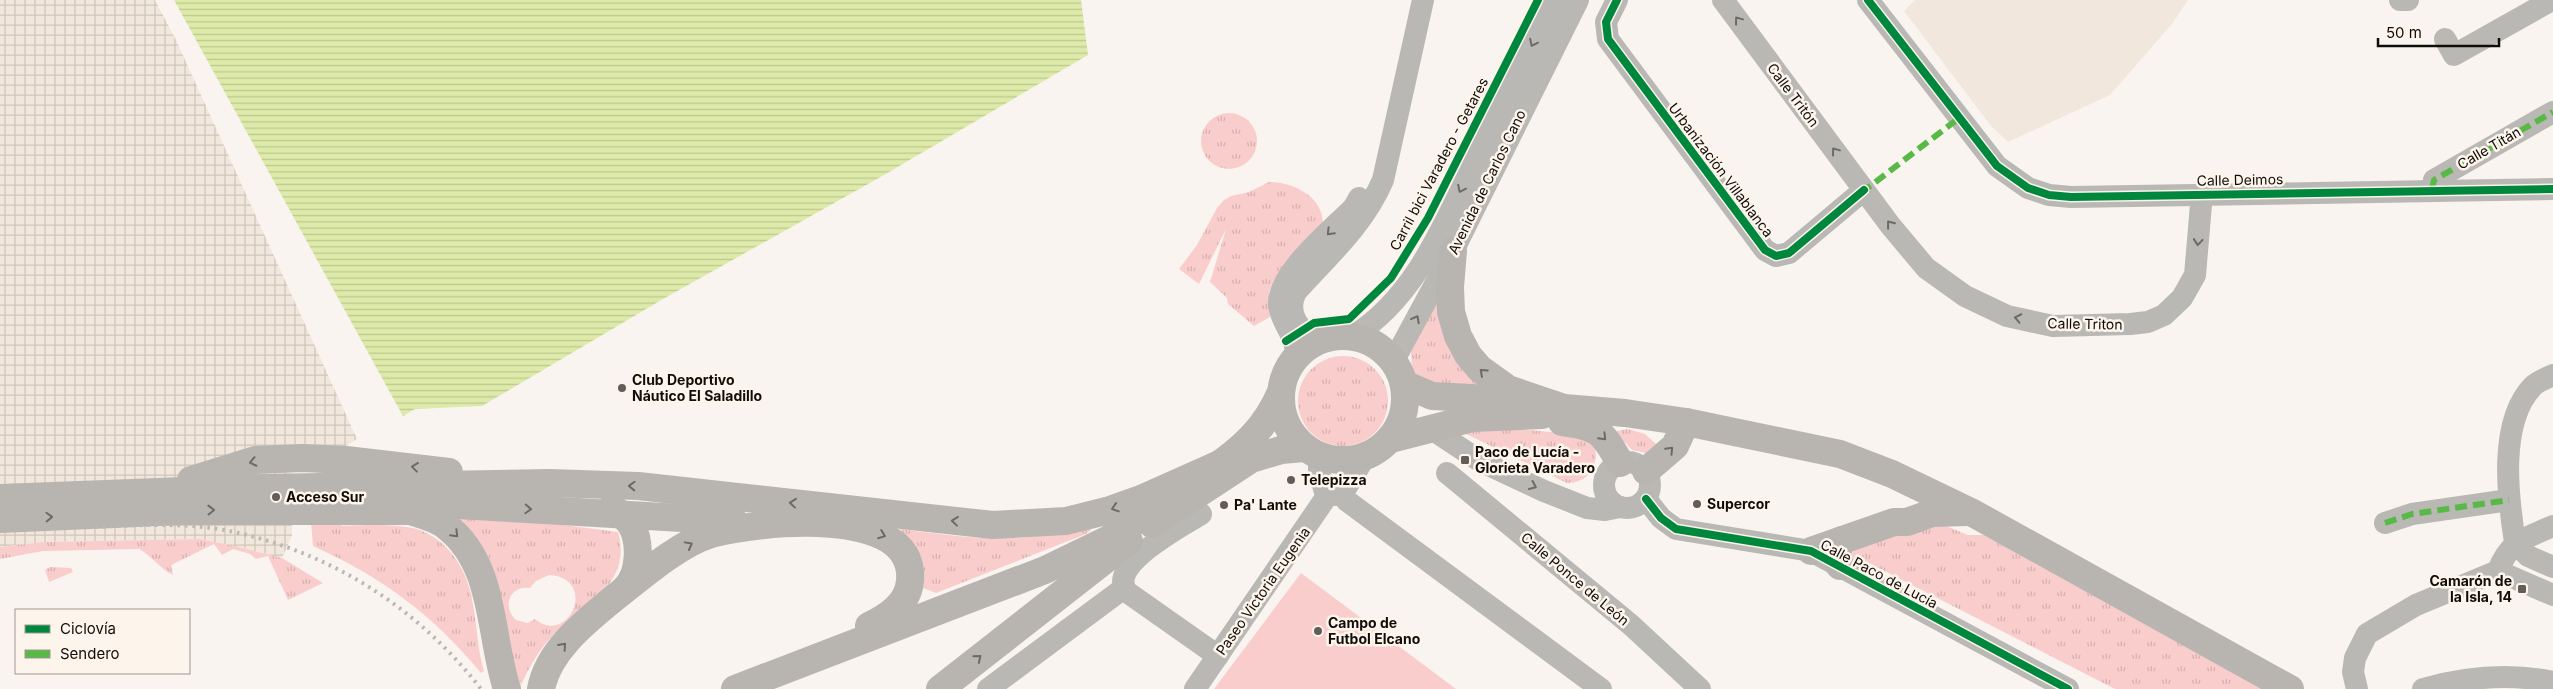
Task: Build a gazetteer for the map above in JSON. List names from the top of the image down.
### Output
{
  "streets": {
    "street": [
      "Calle Tritón",
      "Calle Titán",
      "Urbanización Villablanca",
      "Calle Deimos",
      "Avenida de Carlos Cano",
      "Calle Triton",
      "Calle Paco de Lucía",
      "Calle Ponce de León",
      "Paseo Victoria Eugenia"
    ],
    "cycle path": ["Carril bici Varadero - Getares"]
  },
  "crossings": [
    ["Calle Tritón", "Urbanización Villablanca"],
    ["Calle Tritón", "Calle Triton"],
    ["Calle Titán", "Calle Deimos"],
    ["Urbanización Villablanca", "Calle Triton"],
    ["Calle Deimos", "Calle Triton"],
    ["Avenida de Carlos Cano", "Paseo Victoria Eugenia"]
  ],
  "one_way": ["Calle Tritón"],
  "places": {
    "other": [
      "Club Deportivo Náutico El Saladillo",
      "Telepizza",
      "Acceso Sur",
      "Supercor",
      "Pa' Lante",
      "Campo de Futbol Elcano"
    ],
    "transit": ["Paco de Lucía - Glorieta Varadero", "Camarón de la Isla, 14"]
  },
  "legend": ["Ciclovía", "Sendero"],
  "scale_bar": "50 m"
}
